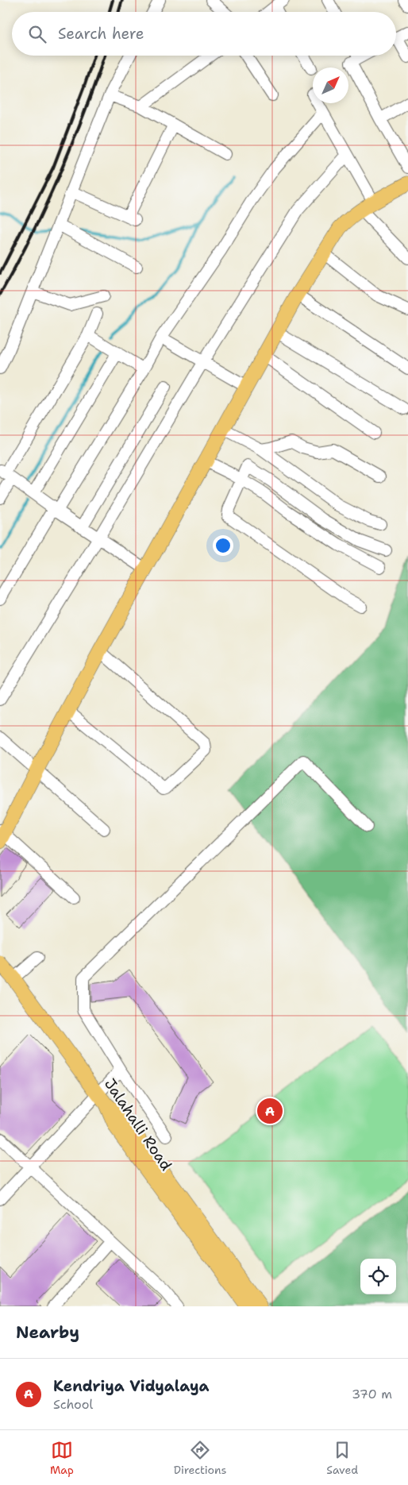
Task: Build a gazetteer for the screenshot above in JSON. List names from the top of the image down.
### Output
{
  "streets": {
    "main road": ["Jalahalli Road"]
  },
  "north": "top right",
  "page": {
    "search": "Search here",
    "pins": "A",
    "heading": "Nearby",
    "list": [
      {
        "mark": "A",
        "name": "Kendriya Vidyalaya",
        "note": "School",
        "value": "370 m"
      }
    ],
    "nav": ["Map", "Directions", "Saved"]
  }
}
